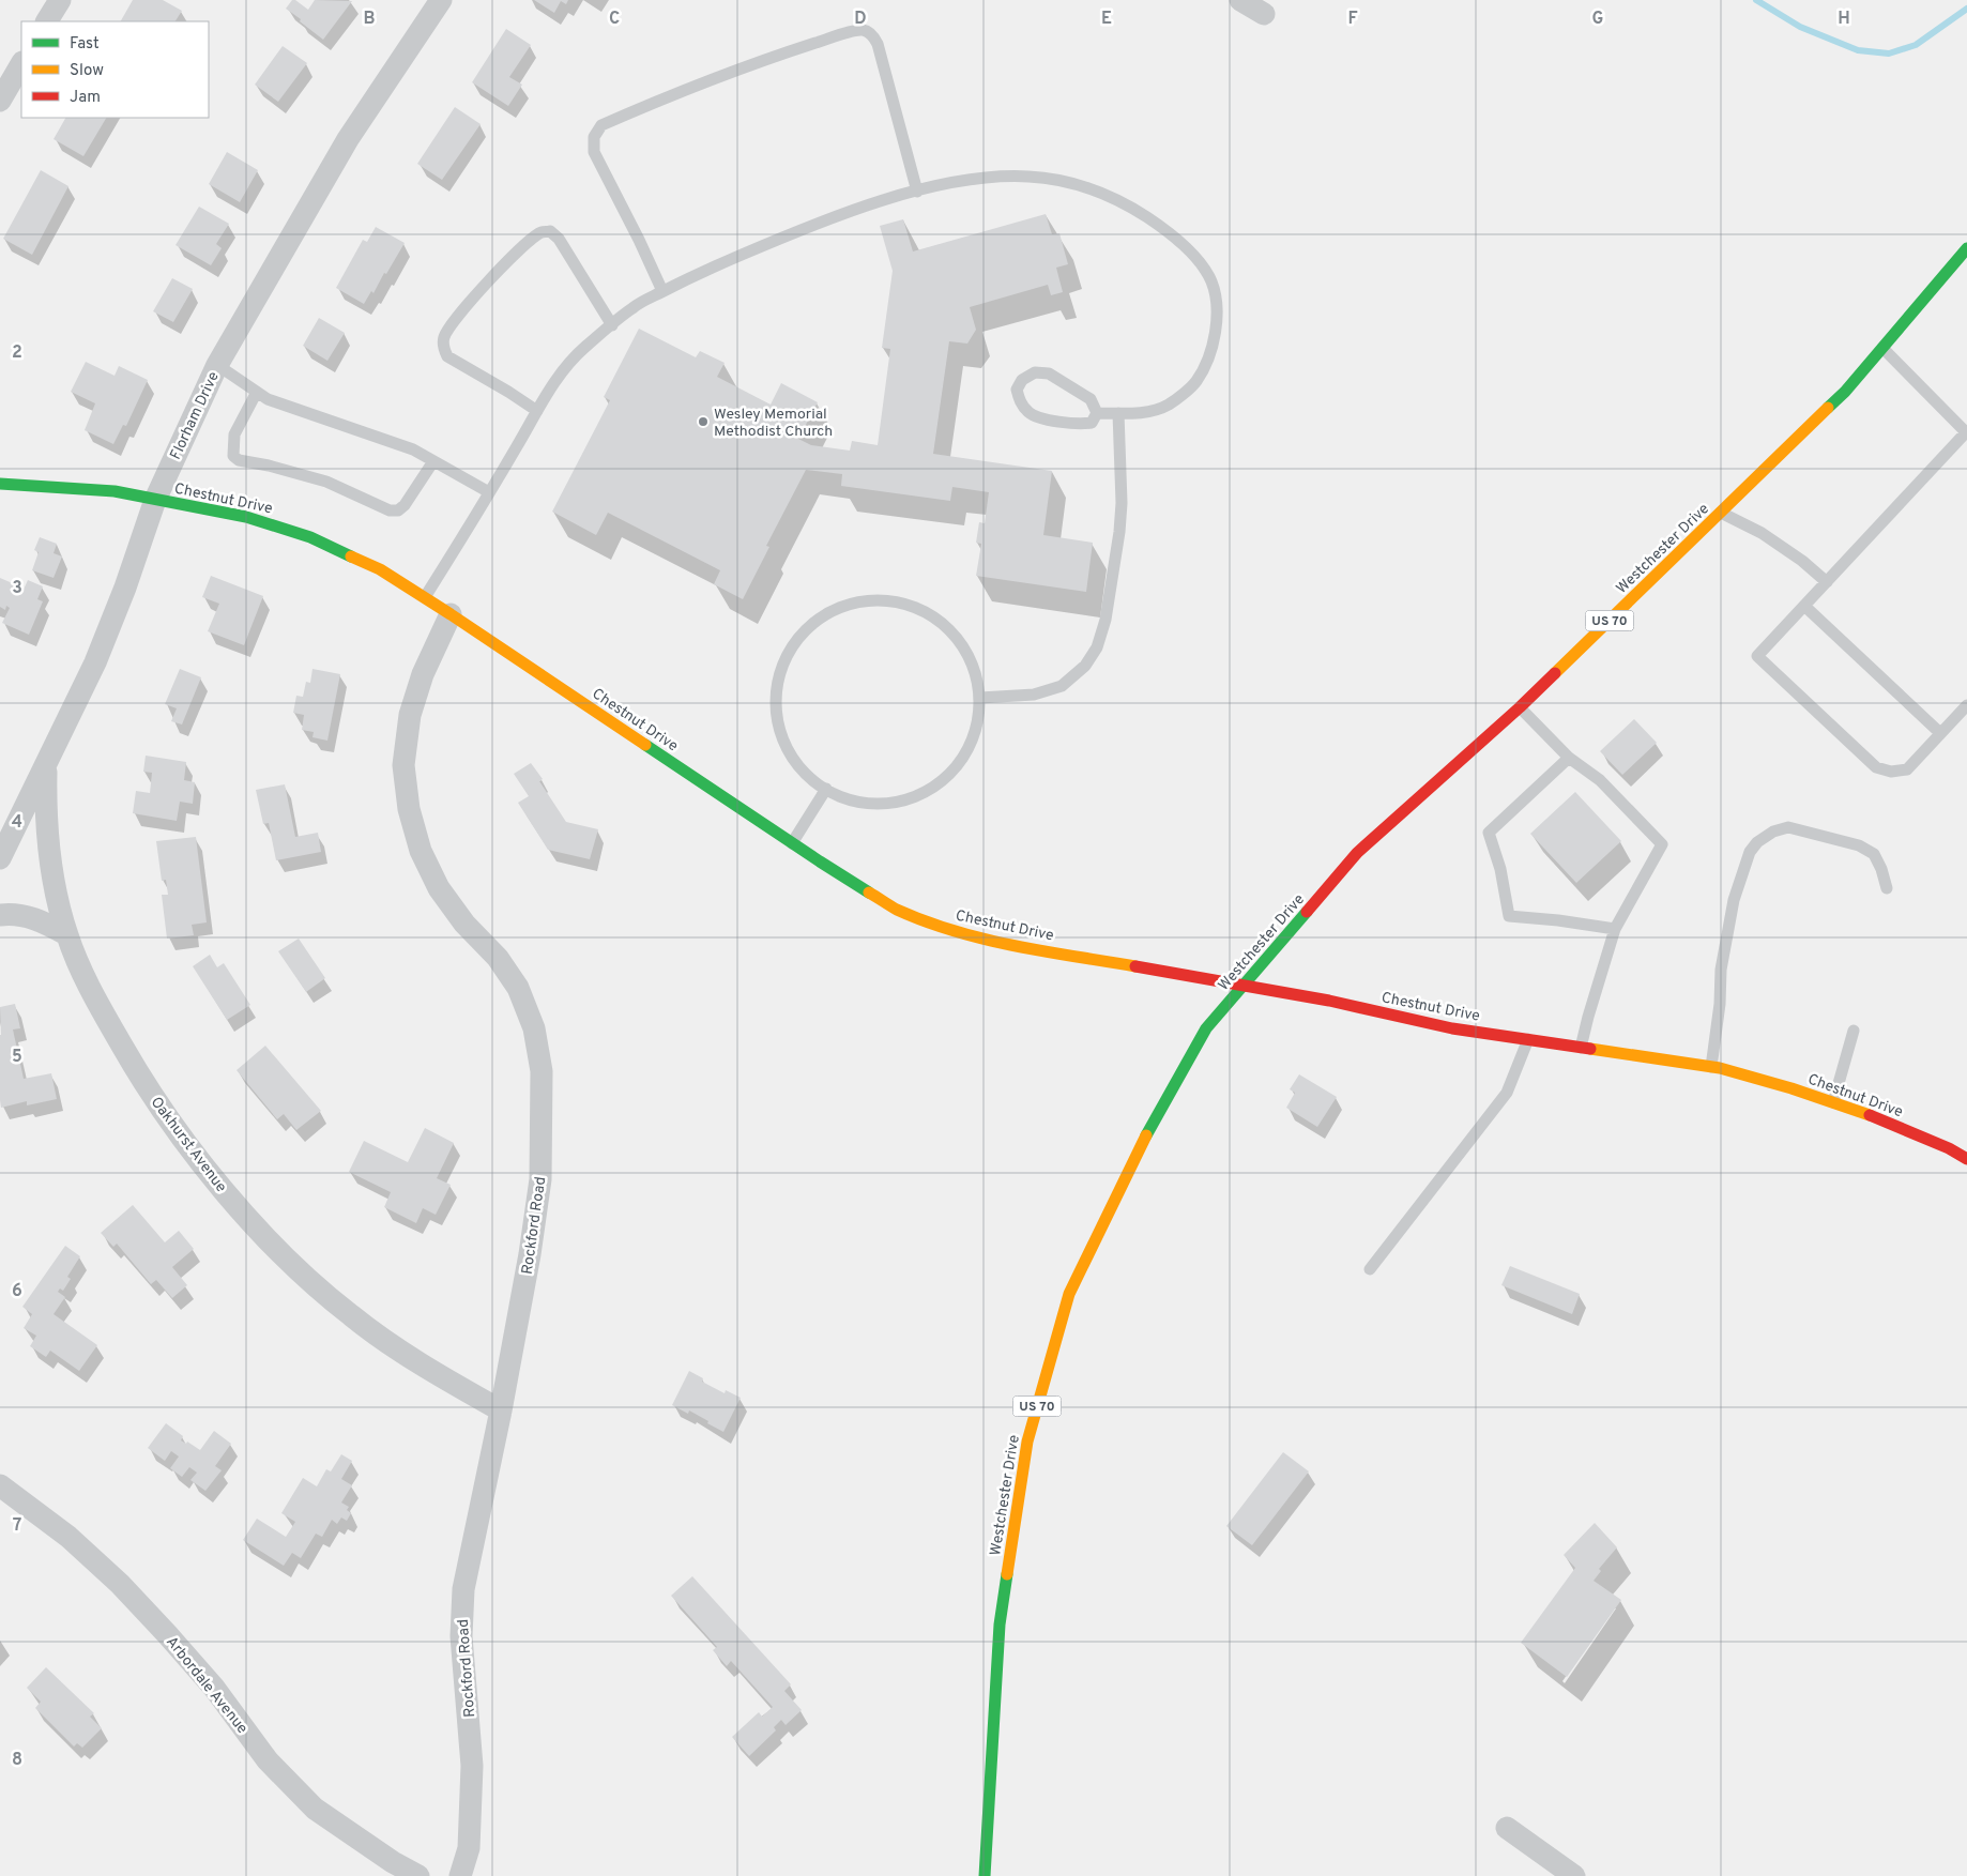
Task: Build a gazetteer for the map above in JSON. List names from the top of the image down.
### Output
{
  "streets": {
    "street": [
      "Florham Drive",
      "Chestnut Drive",
      "Westchester Drive",
      "US 70",
      "Oakhurst Avenue",
      "Rockford Road",
      "Arbordale Avenue"
    ]
  },
  "crossings": [
    ["Florham Drive", "Chestnut Drive"],
    ["Florham Drive", "Oakhurst Avenue"],
    ["Chestnut Drive", "Westchester Drive"],
    ["Chestnut Drive", "Rockford Road"],
    ["Oakhurst Avenue", "Rockford Road"]
  ],
  "places": ["Wesley Memorial Methodist Church"],
  "legend": ["Fast", "Slow", "Jam"],
  "grid": {
    "columns": [
      "B",
      "C",
      "D",
      "E",
      "F",
      "G",
      "H"
    ],
    "rows": [
      "2",
      "3",
      "4",
      "5",
      "6",
      "7",
      "8"
    ]
  }
}
